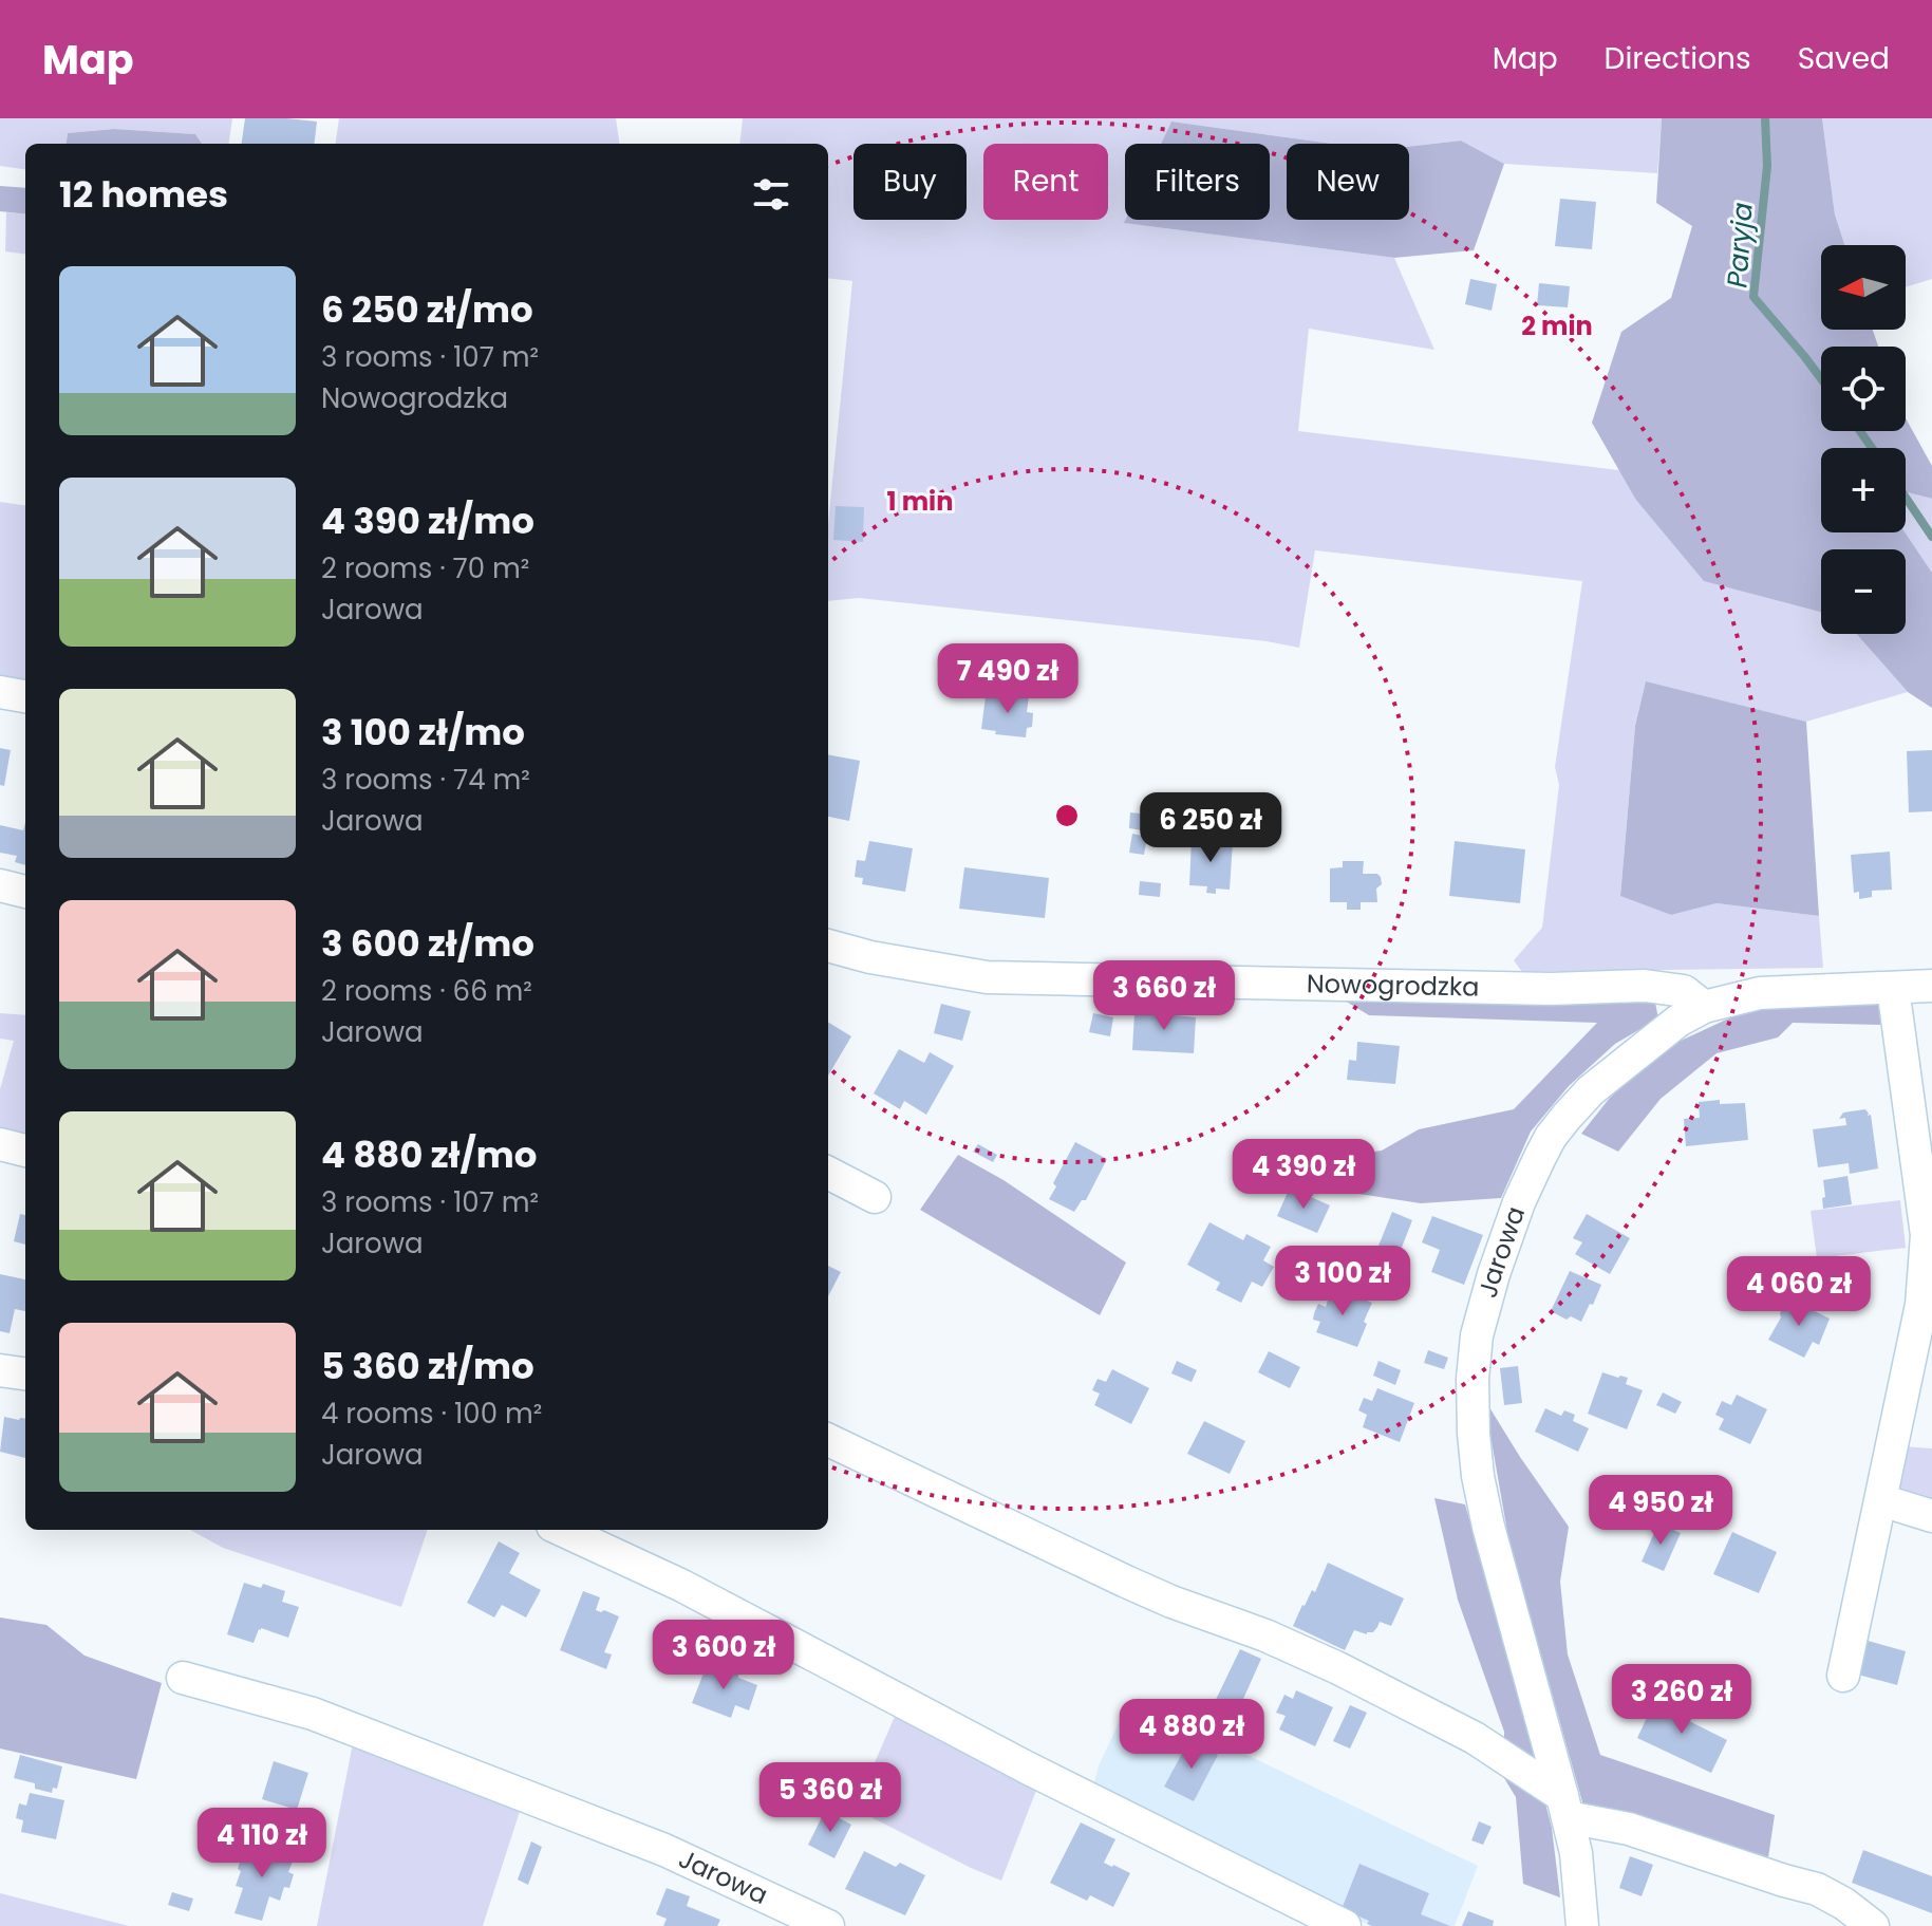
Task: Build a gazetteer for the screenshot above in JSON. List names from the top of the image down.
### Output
{
  "streets": {
    "street": ["Nowogrodzka", "Jarowa"]
  },
  "crossings": [
    ["Nowogrodzka", "Jarowa"]
  ],
  "water": ["Paryja"],
  "north": "left",
  "page": {
    "header": "Map",
    "nav": ["Map", "Directions", "Saved"],
    "chip": [
      "Buy",
      "Rent",
      "Filters",
      "New"
    ],
    "heading": "12 homes",
    "map_buttons": ["+", "−"],
    "list": [
      {
        "name": "6 250 zł/mo",
        "note": "3 rooms · 107 m² · Nowogrodzka"
      },
      {
        "name": "4 390 zł/mo",
        "note": "2 rooms · 70 m² · Jarowa"
      },
      {
        "name": "3 100 zł/mo",
        "note": "3 rooms · 74 m² · Jarowa"
      },
      {
        "name": "3 600 zł/mo",
        "note": "2 rooms · 66 m² · Jarowa"
      },
      {
        "name": "4 880 zł/mo",
        "note": "3 rooms · 107 m² · Jarowa"
      },
      {
        "name": "5 360 zł/mo",
        "note": "4 rooms · 100 m² · Jarowa"
      }
    ],
    "price": [
      "7 490 zł",
      "6 250 zł",
      "3 660 zł",
      "4 390 zł",
      "3 100 zł",
      "4 060 zł",
      "4 950 zł",
      "3 600 zł",
      "3 260 zł",
      "4 880 zł",
      "5 360 zł",
      "4 110 zł"
    ]
  },
  "rings": ["2 min", "1 min"]
}
